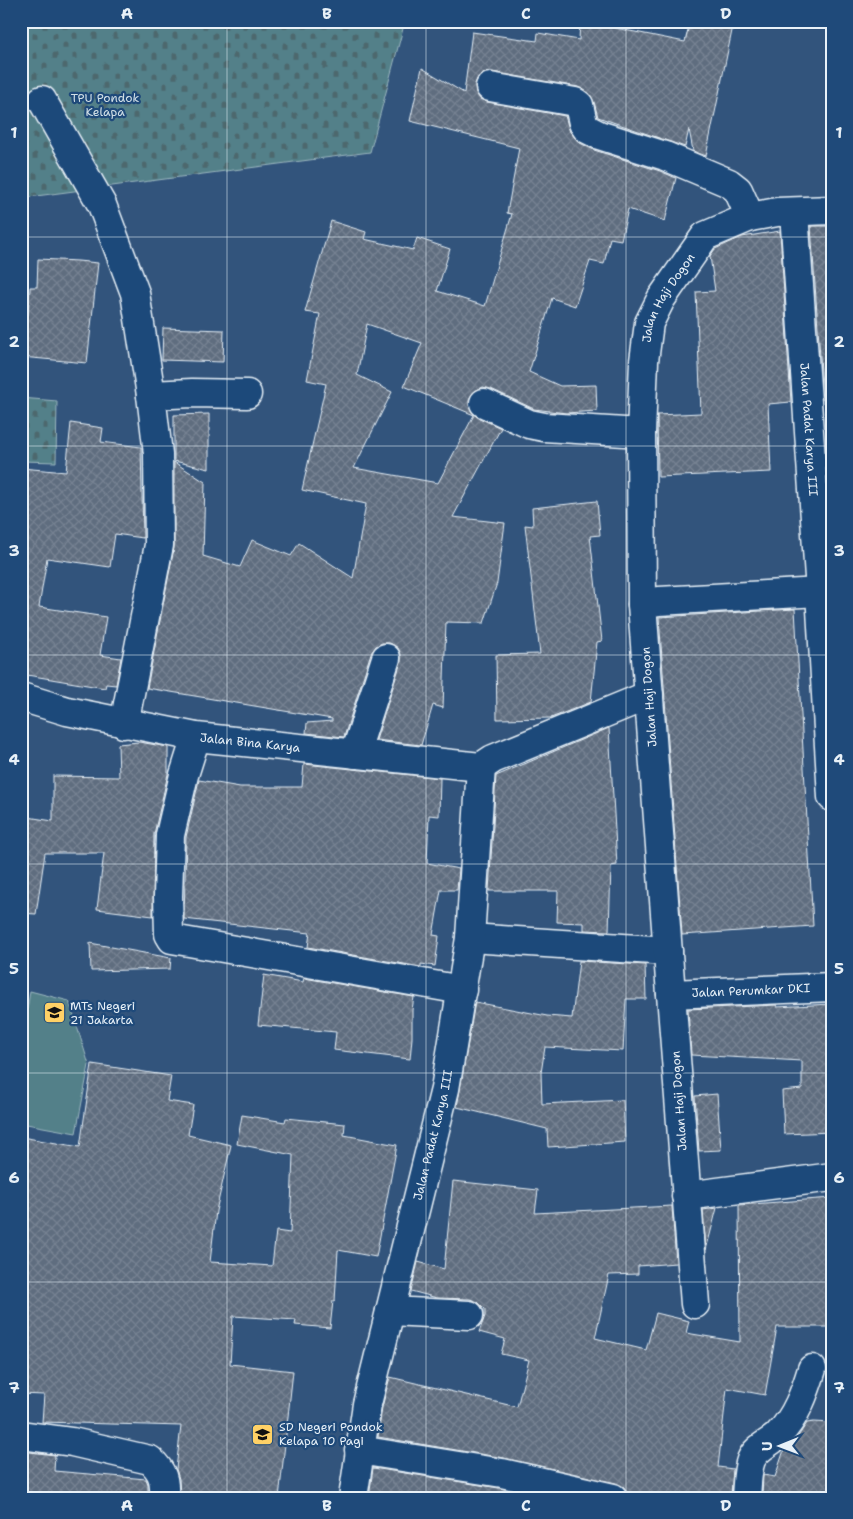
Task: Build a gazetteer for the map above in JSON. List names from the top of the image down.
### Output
{
  "streets": {
    "street": [
      "Jalan Haji Dogon",
      "Jalan Padat Karya III",
      "Jalan Bina Karya",
      "Jalan Perumkar DKI"
    ]
  },
  "crossings": [
    ["Jalan Haji Dogon", "Jalan Padat Karya III"],
    ["Jalan Haji Dogon", "Jalan Perumkar DKI"],
    ["Jalan Padat Karya III", "Jalan Bina Karya"]
  ],
  "parks": ["TPU Pondok Kelapa"],
  "places": {
    "school or university": ["MTs Negeri 21 Jakarta", "SD Negeri Pondok Kelapa 10 Pagi"]
  },
  "north": "left",
  "grid": {
    "columns": [
      "A",
      "B",
      "C",
      "D"
    ],
    "rows": [
      "1",
      "2",
      "3",
      "4",
      "5",
      "6",
      "7"
    ]
  }
}
